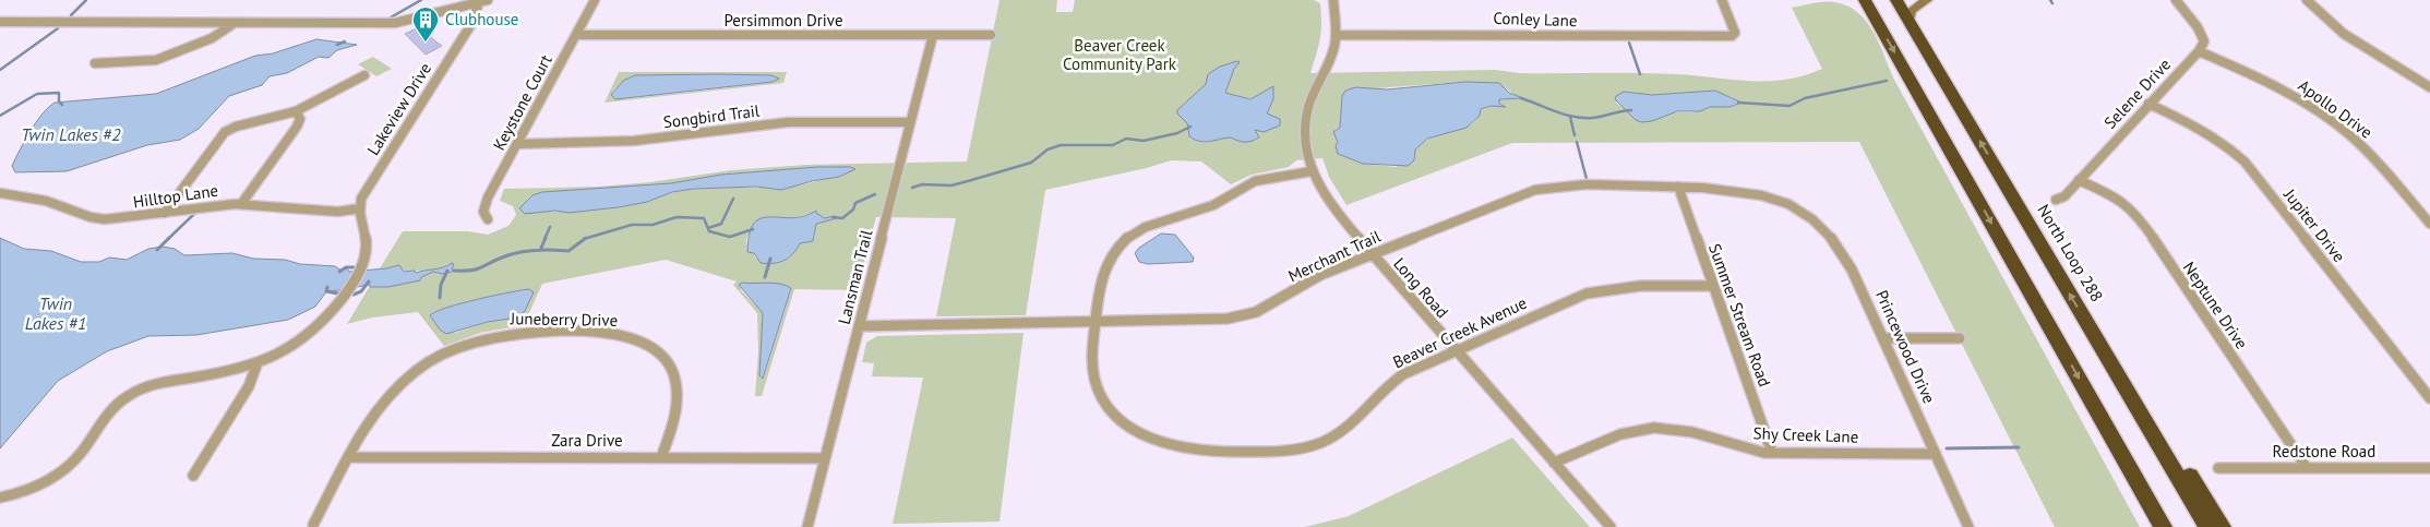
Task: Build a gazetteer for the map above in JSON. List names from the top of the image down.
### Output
{
  "streets": {
    "highway": ["North Loop 288"],
    "street": [
      "Conley Lane",
      "Persimmon Drive",
      "Selene Drive",
      "Keystone Court",
      "Lakeview Drive",
      "Apollo Drive",
      "Songbird Trail",
      "Hilltop Lane",
      "Jupiter Drive",
      "Merchant Trail",
      "Lansman Trail",
      "Long Road",
      "Neptune Drive",
      "Summer Stream Road",
      "Juneberry Drive",
      "Beaver Creek Avenue",
      "Princewood Drive",
      "Shy Creek Lane",
      "Zara Drive",
      "Redstone Road"
    ]
  },
  "crossings": [
    ["Conley Lane", "Long Road"],
    ["Persimmon Drive", "Keystone Court"],
    ["Persimmon Drive", "Lansman Trail"],
    ["Selene Drive", "Apollo Drive"],
    ["Selene Drive", "Jupiter Drive"],
    ["Selene Drive", "Neptune Drive"],
    ["Keystone Court", "Songbird Trail"],
    ["Lakeview Drive", "Hilltop Lane"],
    ["Songbird Trail", "Lansman Trail"],
    ["Merchant Trail", "Lansman Trail"],
    ["Merchant Trail", "Long Road"],
    ["Merchant Trail", "Summer Stream Road"],
    ["Merchant Trail", "Beaver Creek Avenue"],
    ["Merchant Trail", "Princewood Drive"],
    ["Lansman Trail", "Zara Drive"],
    ["Long Road", "Beaver Creek Avenue"],
    ["Long Road", "Shy Creek Lane"],
    ["Neptune Drive", "Redstone Road"],
    ["Summer Stream Road", "Beaver Creek Avenue"],
    ["Summer Stream Road", "Shy Creek Lane"],
    ["Juneberry Drive", "Zara Drive"],
    ["Princewood Drive", "Shy Creek Lane"]
  ],
  "water": ["Twin Lakes #2", "Twin Lakes #1"],
  "parks": ["Beaver Creek Community Park"],
  "places": {
    "building": ["Clubhouse"]
  }
}
